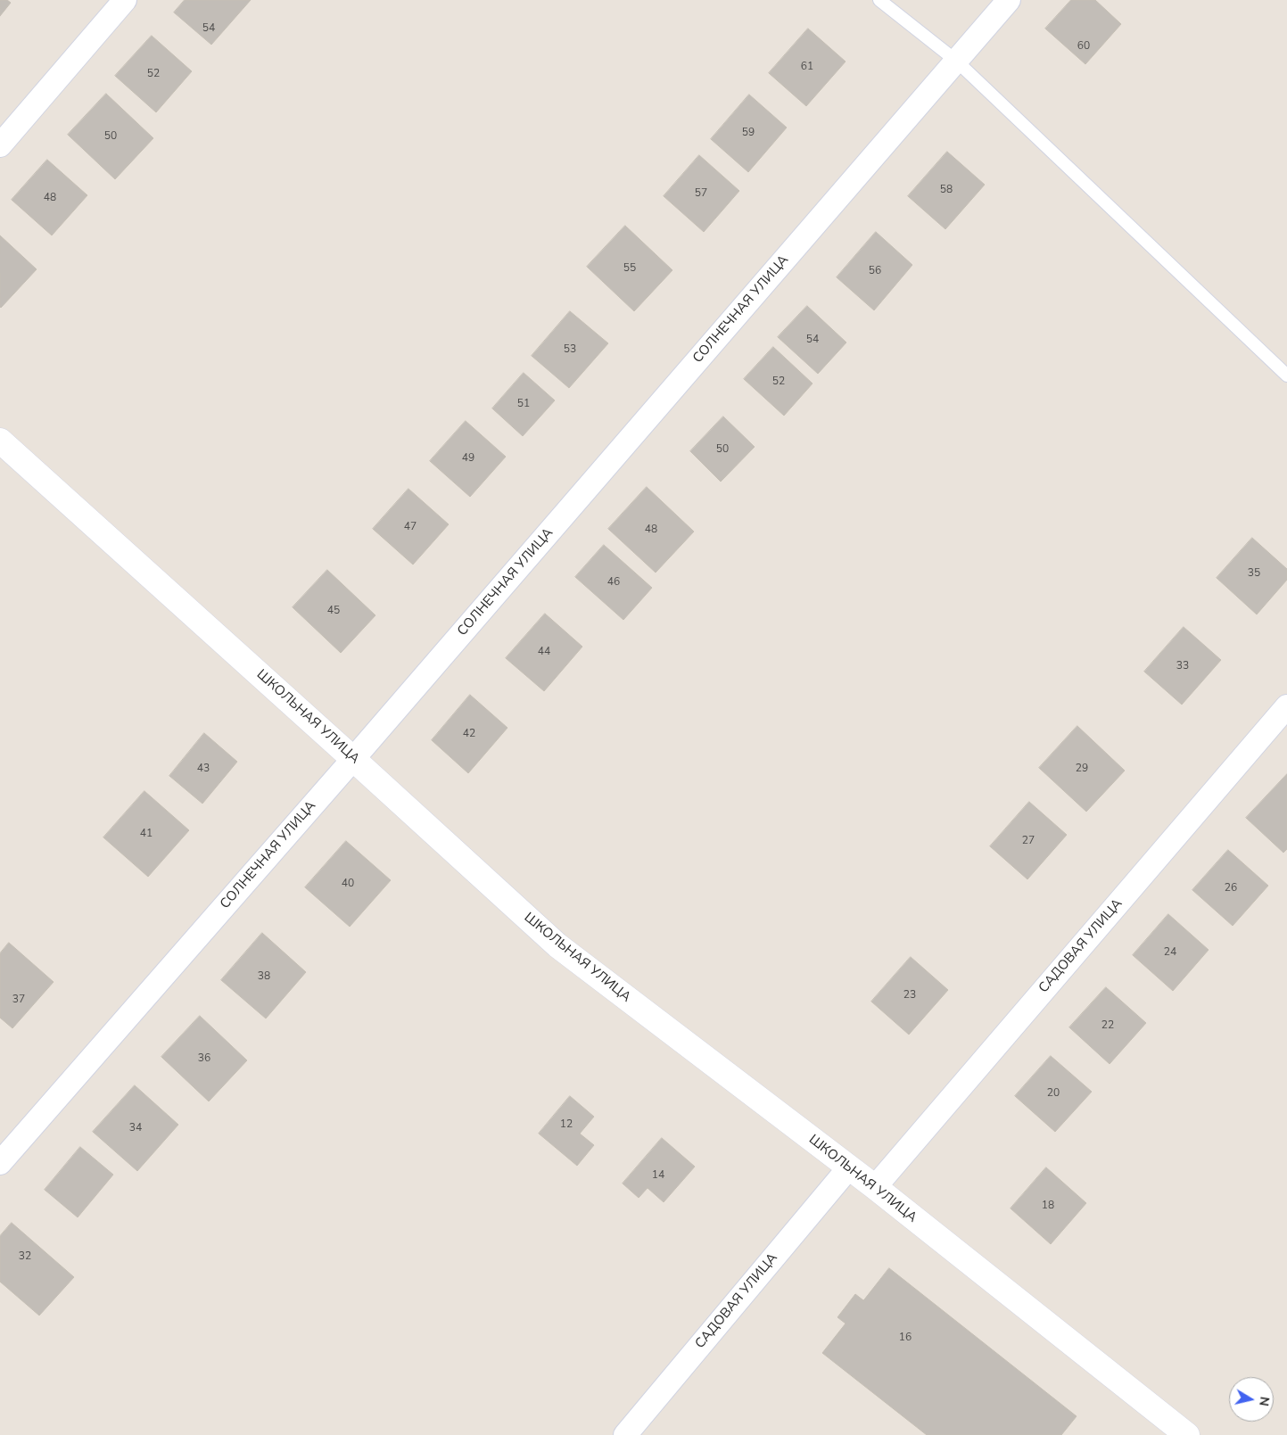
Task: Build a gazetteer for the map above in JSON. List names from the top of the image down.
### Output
{
  "streets": {
    "street": ["СОЛНЕЧНАЯ УЛИЦА", "ШКОЛЬНАЯ УЛИЦА", "САДОВАЯ УЛИЦА"]
  },
  "crossings": [
    ["СОЛНЕЧНАЯ УЛИЦА", "ШКОЛЬНАЯ УЛИЦА"],
    ["ШКОЛЬНАЯ УЛИЦА", "САДОВАЯ УЛИЦА"]
  ],
  "house_numbers": [
    "54",
    "60",
    "61",
    "52",
    "59",
    "50",
    "58",
    "57",
    "48",
    "55",
    "56",
    "54",
    "53",
    "52",
    "51",
    "50",
    "49",
    "47",
    "48",
    "35",
    "46",
    "45",
    "44",
    "33",
    "42",
    "43",
    "29",
    "41",
    "27",
    "40",
    "26",
    "24",
    "38",
    "23",
    "37",
    "22",
    "36",
    "20",
    "12",
    "34",
    "14",
    "18",
    "32",
    "16"
  ],
  "north": "right"
}
